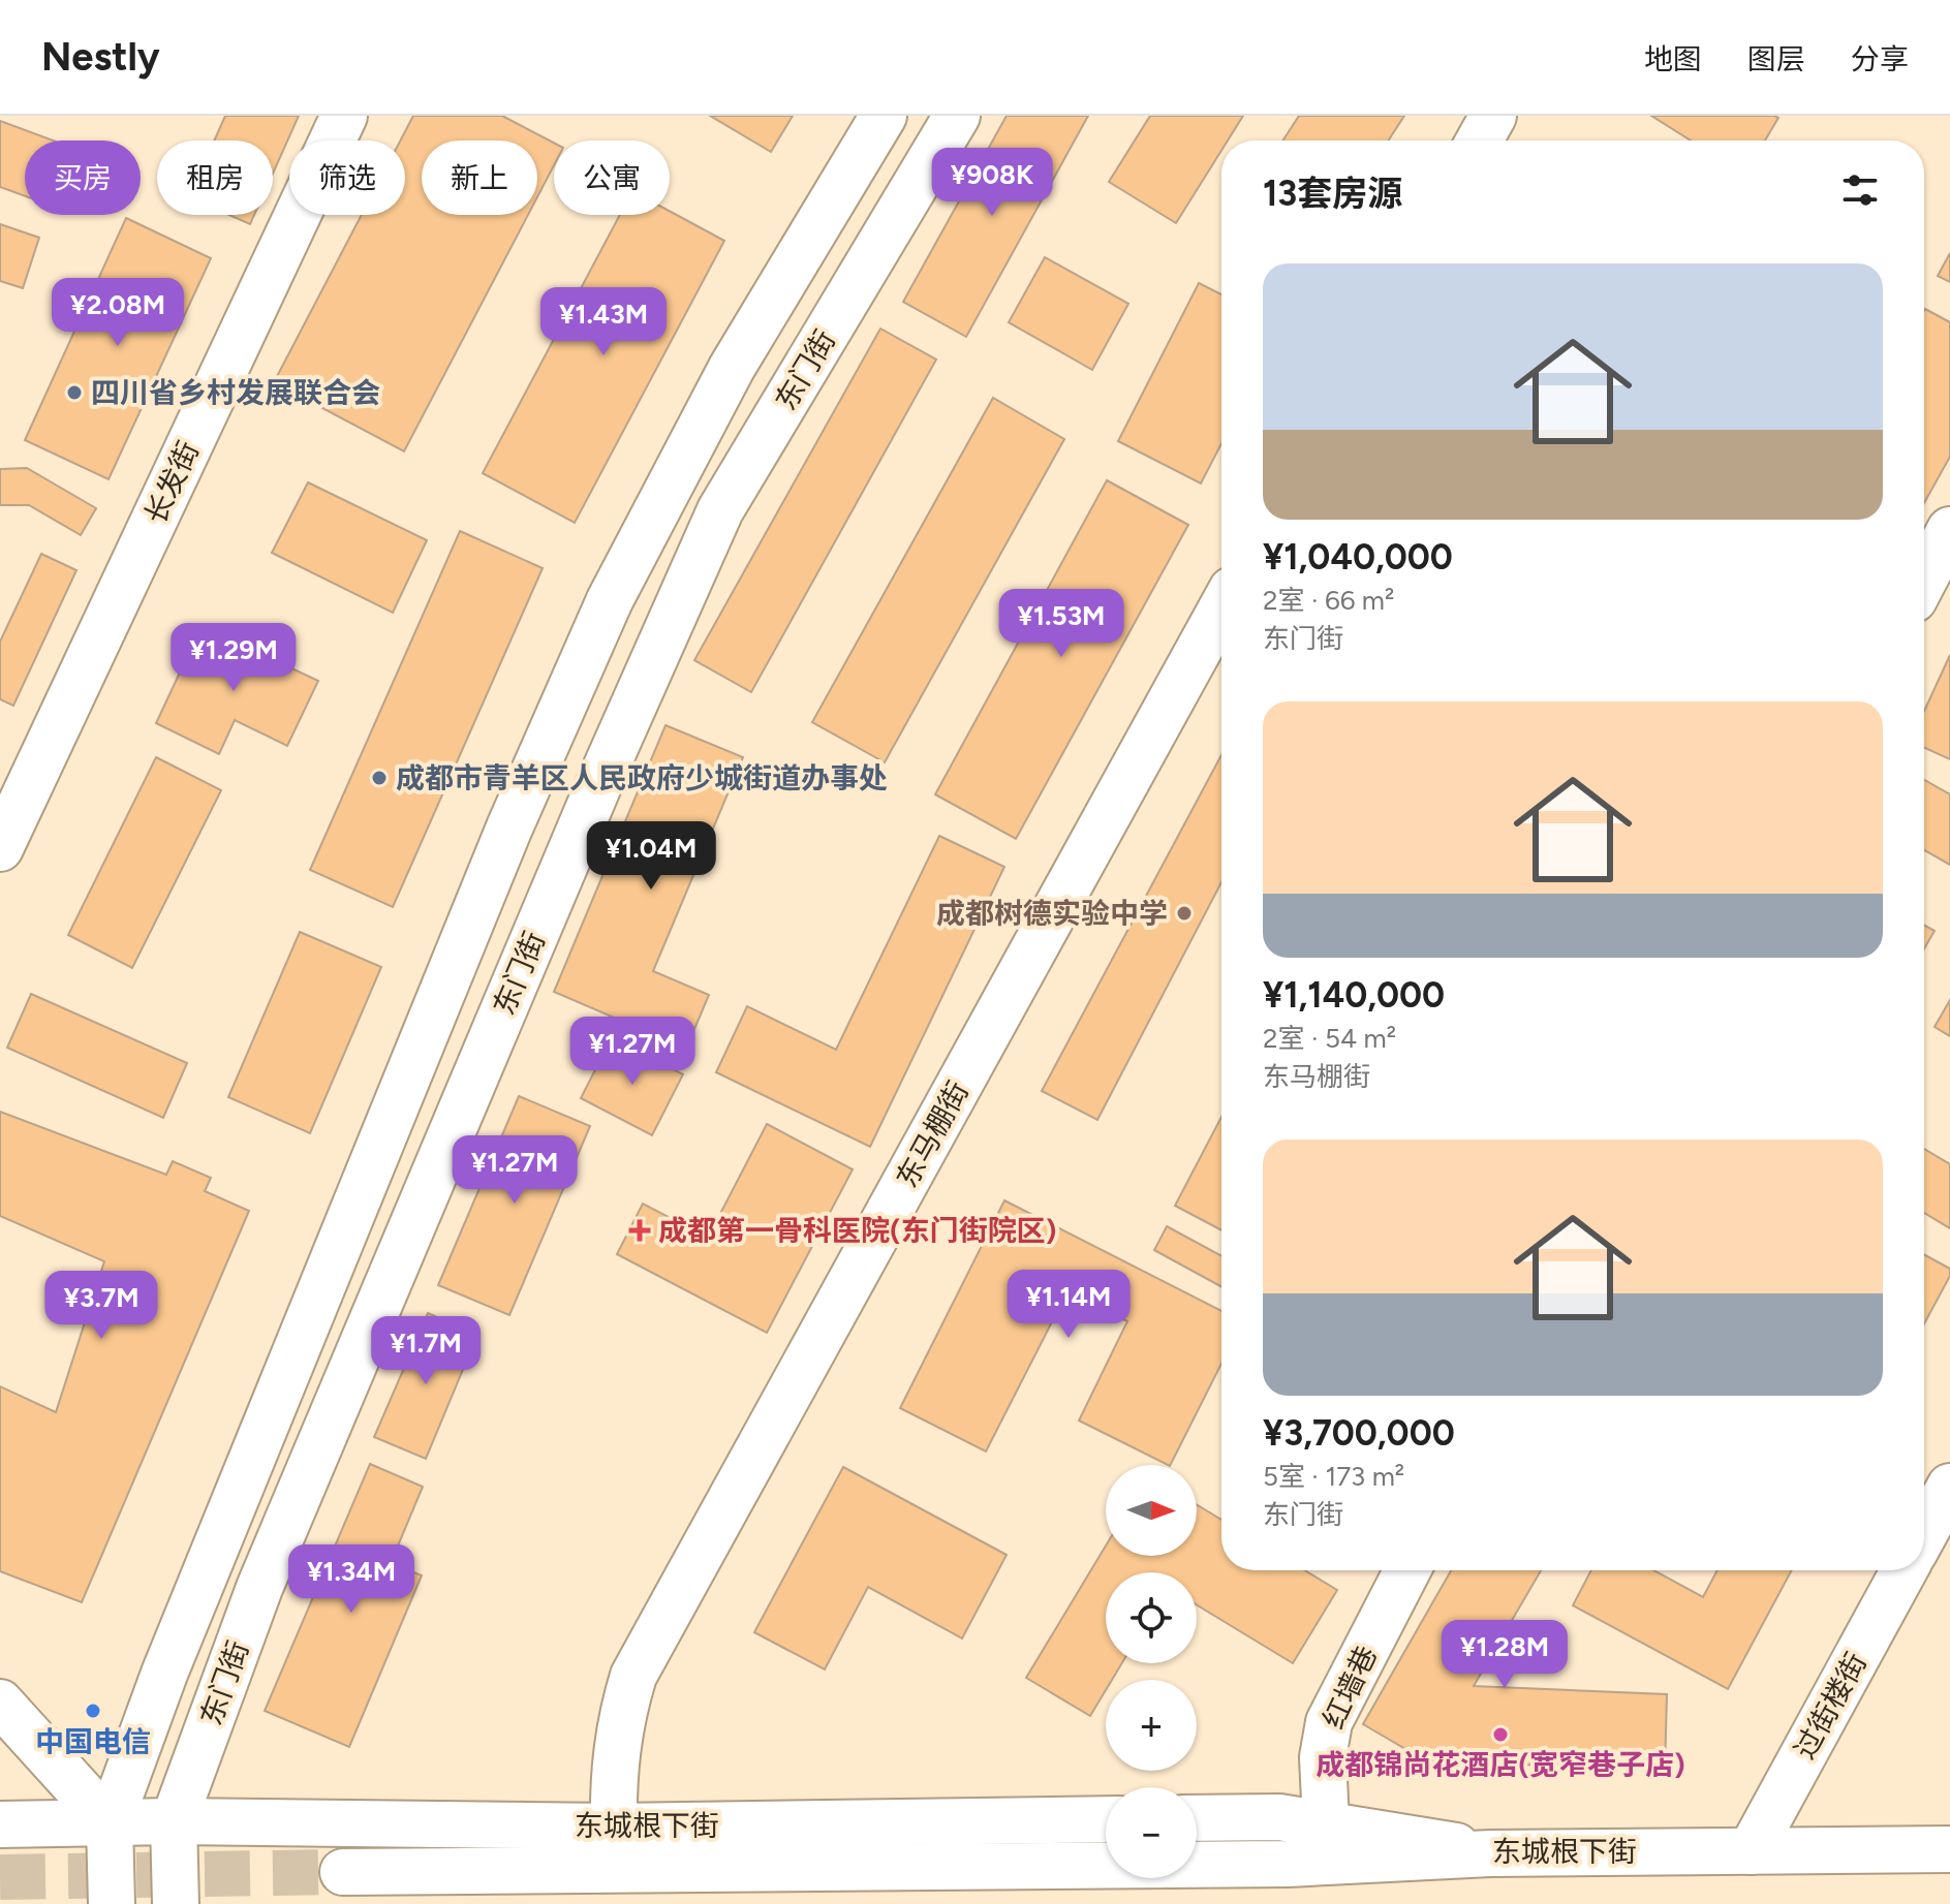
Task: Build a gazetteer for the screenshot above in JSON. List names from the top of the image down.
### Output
{
  "streets": {
    "main road": [
      "东门街",
      "长发街",
      "东马棚街",
      "红墙巷",
      "过街楼街",
      "东城根下街"
    ]
  },
  "crossings": [
    ["东门街", "东城根下街"],
    ["东马棚街", "东城根下街"],
    ["红墙巷", "东城根下街"],
    ["过街楼街", "东城根下街"]
  ],
  "places": {
    "other": [
      "四川省乡村发展联合会",
      "成都市青羊区人民政府少城街道办事处",
      "成都树德实验中学",
      "中国电信",
      "成都锦尚花酒店(宽窄巷子店)"
    ],
    "health": ["成都第一骨科医院(东门街院区)"]
  },
  "north": "right",
  "page": {
    "header": "Nestly",
    "nav": ["地图", "图层", "分享"],
    "chip": [
      "买房",
      "租房",
      "筛选",
      "新上",
      "公寓"
    ],
    "heading": "13套房源",
    "price": [
      "¥908K",
      "¥2.08M",
      "¥1.43M",
      "¥1.53M",
      "¥1.29M",
      "¥1.04M",
      "¥1.27M",
      "¥1.27M",
      "¥1.14M",
      "¥3.7M",
      "¥1.7M",
      "¥1.34M",
      "¥1.28M"
    ],
    "list": [
      {
        "name": "¥1,040,000",
        "note": "2室 · 66 m² · 东门街"
      },
      {
        "name": "¥1,140,000",
        "note": "2室 · 54 m² · 东马棚街"
      },
      {
        "name": "¥3,700,000",
        "note": "5室 · 173 m² · 东门街"
      }
    ],
    "map_buttons": ["+", "−"]
  }
}
